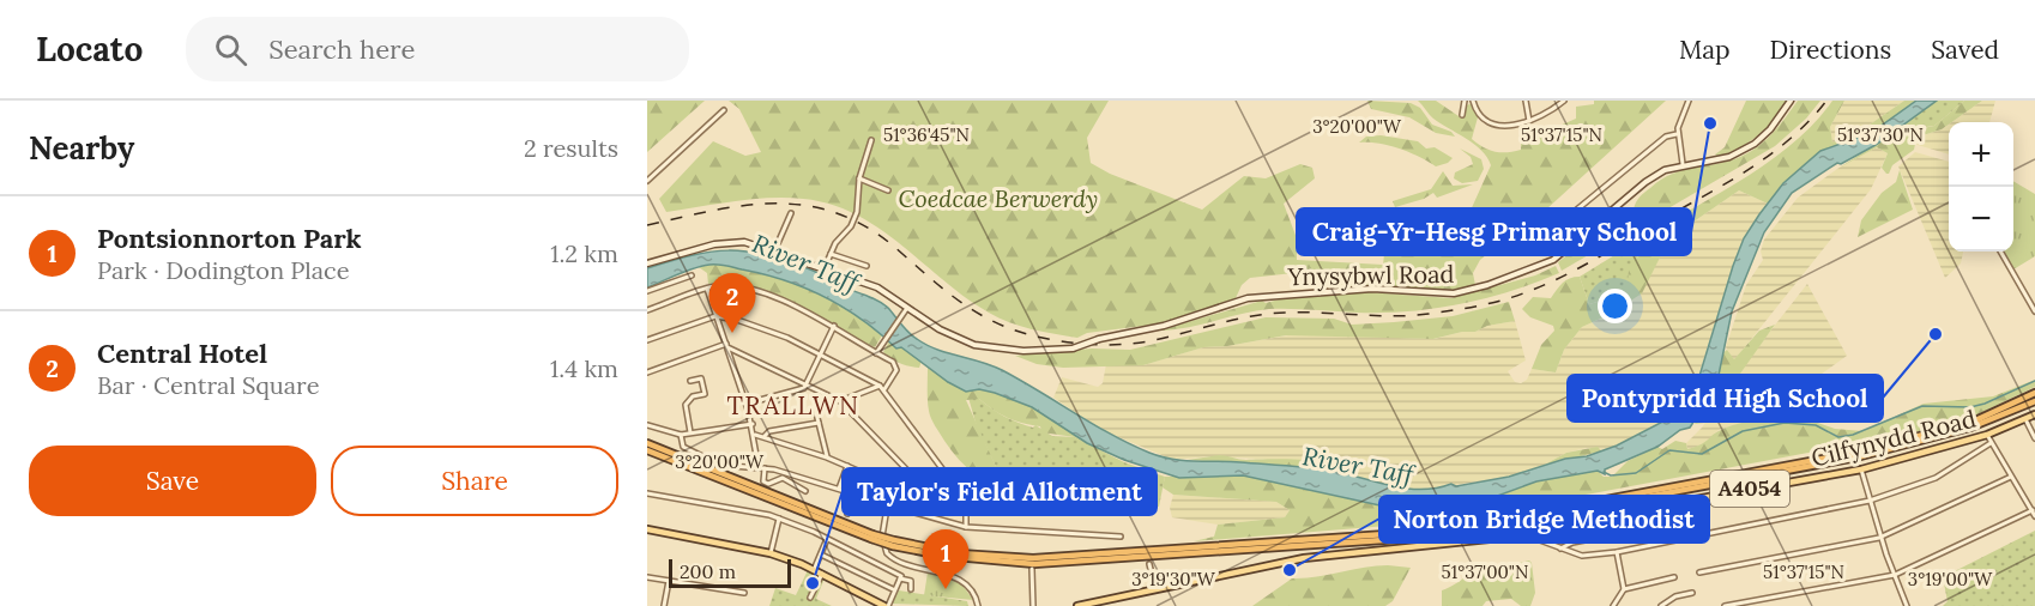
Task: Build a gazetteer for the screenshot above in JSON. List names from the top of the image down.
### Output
{
  "streets": {
    "main road": ["Ynysybwl Road", "Cilfynydd Road", "A4054"]
  },
  "crossings": [
    ["Cilfynydd Road", "A4054"]
  ],
  "districts": ["TRALLWN"],
  "water": ["River Taff"],
  "parks": ["Coedcae Berwerdy"],
  "places": [
    "Craig-Yr-Hesg Primary School",
    "Pontypridd High School",
    "Norton Bridge Methodist",
    "Taylor's Field Allotment"
  ],
  "scale_bar": "200 m",
  "page": {
    "header": "Locato",
    "search": "Search here",
    "nav": ["Map", "Directions", "Saved"],
    "heading": ["Nearby", "2 results"],
    "map_buttons": ["+", "−"],
    "list": [
      {
        "mark": "1",
        "name": "Pontsionnorton Park",
        "note": "Park · Dodington Place",
        "value": "1.2 km"
      },
      {
        "mark": "2",
        "name": "Central Hotel",
        "note": "Bar · Central Square",
        "value": "1.4 km"
      }
    ],
    "pins": ["2", "1"],
    "buttons": ["Save", "Share"],
    "scale": "200 m"
  },
  "coordinates": [
    "3°20'00\"W",
    "51°36'45\"N",
    "51°37'15\"N",
    "51°37'30\"N",
    "51°37'00\"N",
    "3°19'30\"W",
    "3°19'00\"W"
  ]
}
